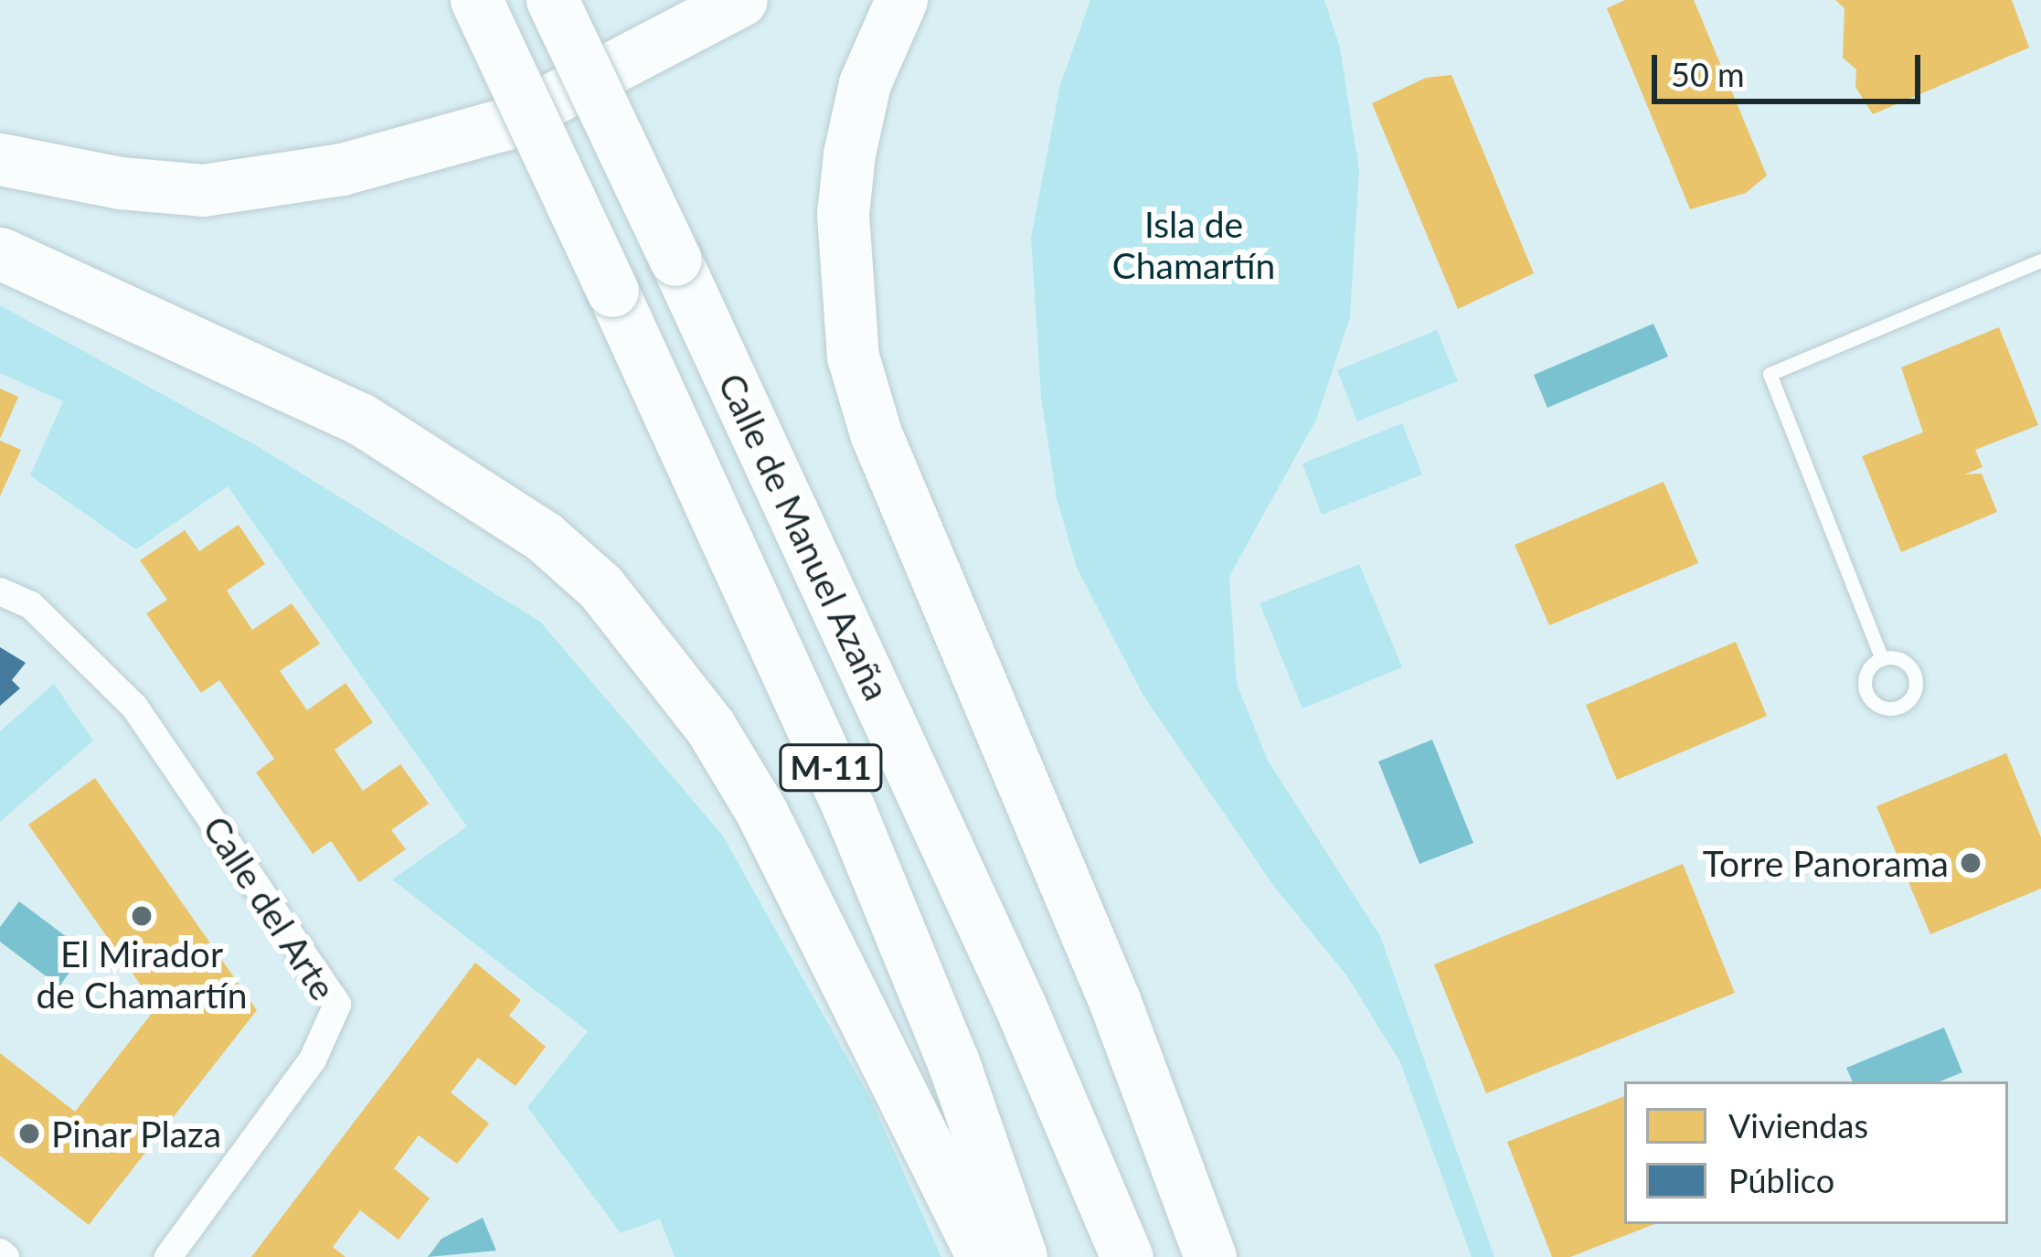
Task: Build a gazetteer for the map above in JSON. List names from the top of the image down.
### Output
{
  "streets": {
    "highway": ["Calle de Manuel Azaña", "M-11"],
    "street": ["Calle del Arte"]
  },
  "parks": ["Isla de Chamartín"],
  "places": ["Torre Panorama", "El Mirador de Chamartín", "Pinar Plaza"],
  "legend": ["Viviendas", "Público"],
  "scale_bar": "50 m"
}
